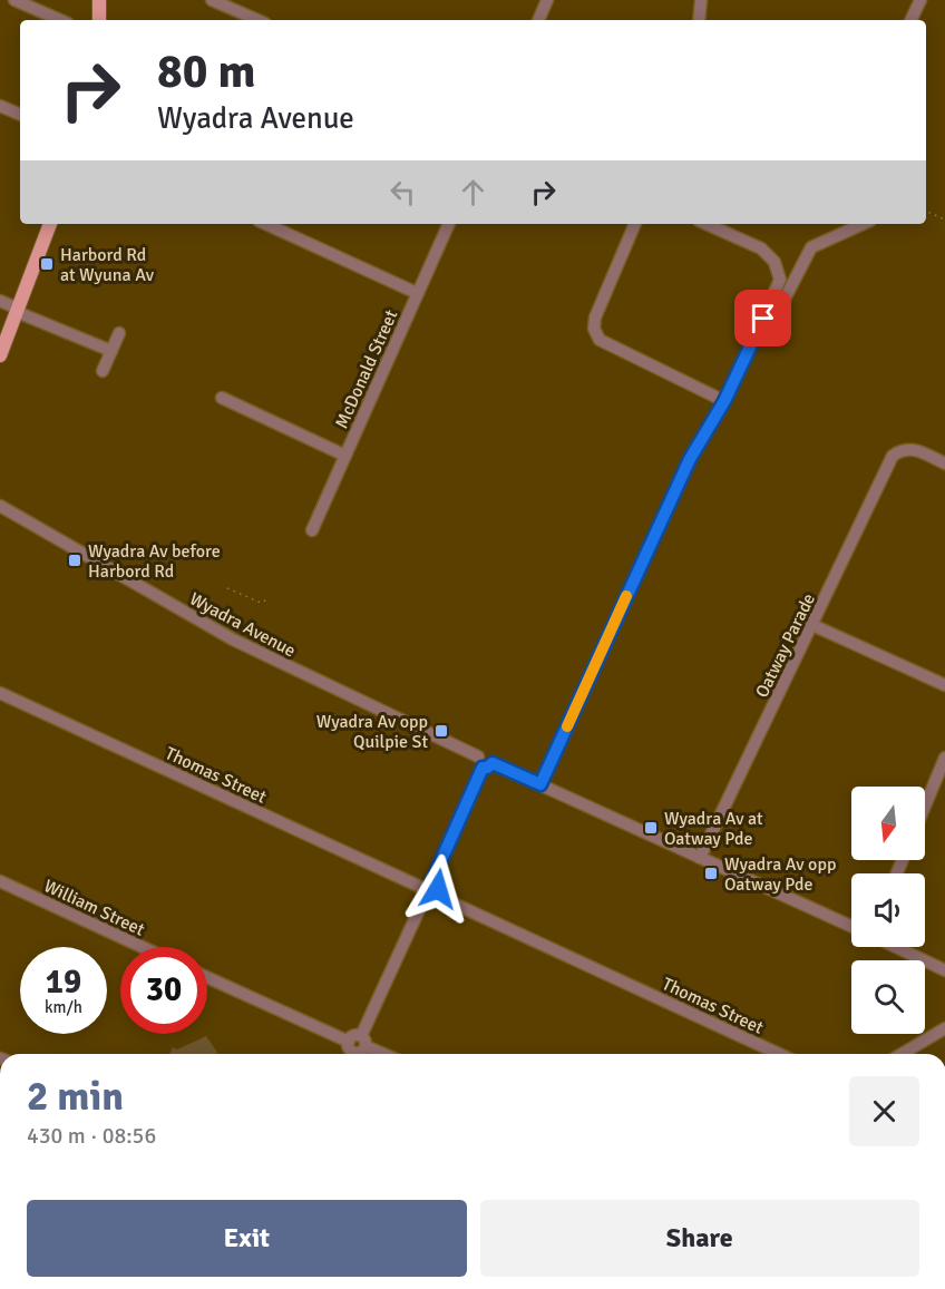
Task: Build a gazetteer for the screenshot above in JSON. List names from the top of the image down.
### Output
{
  "streets": {
    "street": [
      "McDonald Street",
      "Wyadra Avenue",
      "Oatway Parade",
      "Thomas Street",
      "William Street"
    ]
  },
  "crossings": [
    ["Wyadra Avenue", "Oatway Parade"]
  ],
  "places": {
    "transit": [
      "Harbord Rd at Wyuna Av",
      "Wyadra Av before Harbord Rd",
      "Wyadra Av opp Quilpie St",
      "Wyadra Av at Oatway Pde",
      "Wyadra Av opp Oatway Pde"
    ]
  },
  "north": "bottom",
  "page": {
    "turn": ["80 m", "Wyadra Avenue"],
    "speed": "19 km/h",
    "limit": "30",
    "heading": ["2 min", "430 m · 08:56"],
    "buttons": ["Exit", "Share"]
  }
}
